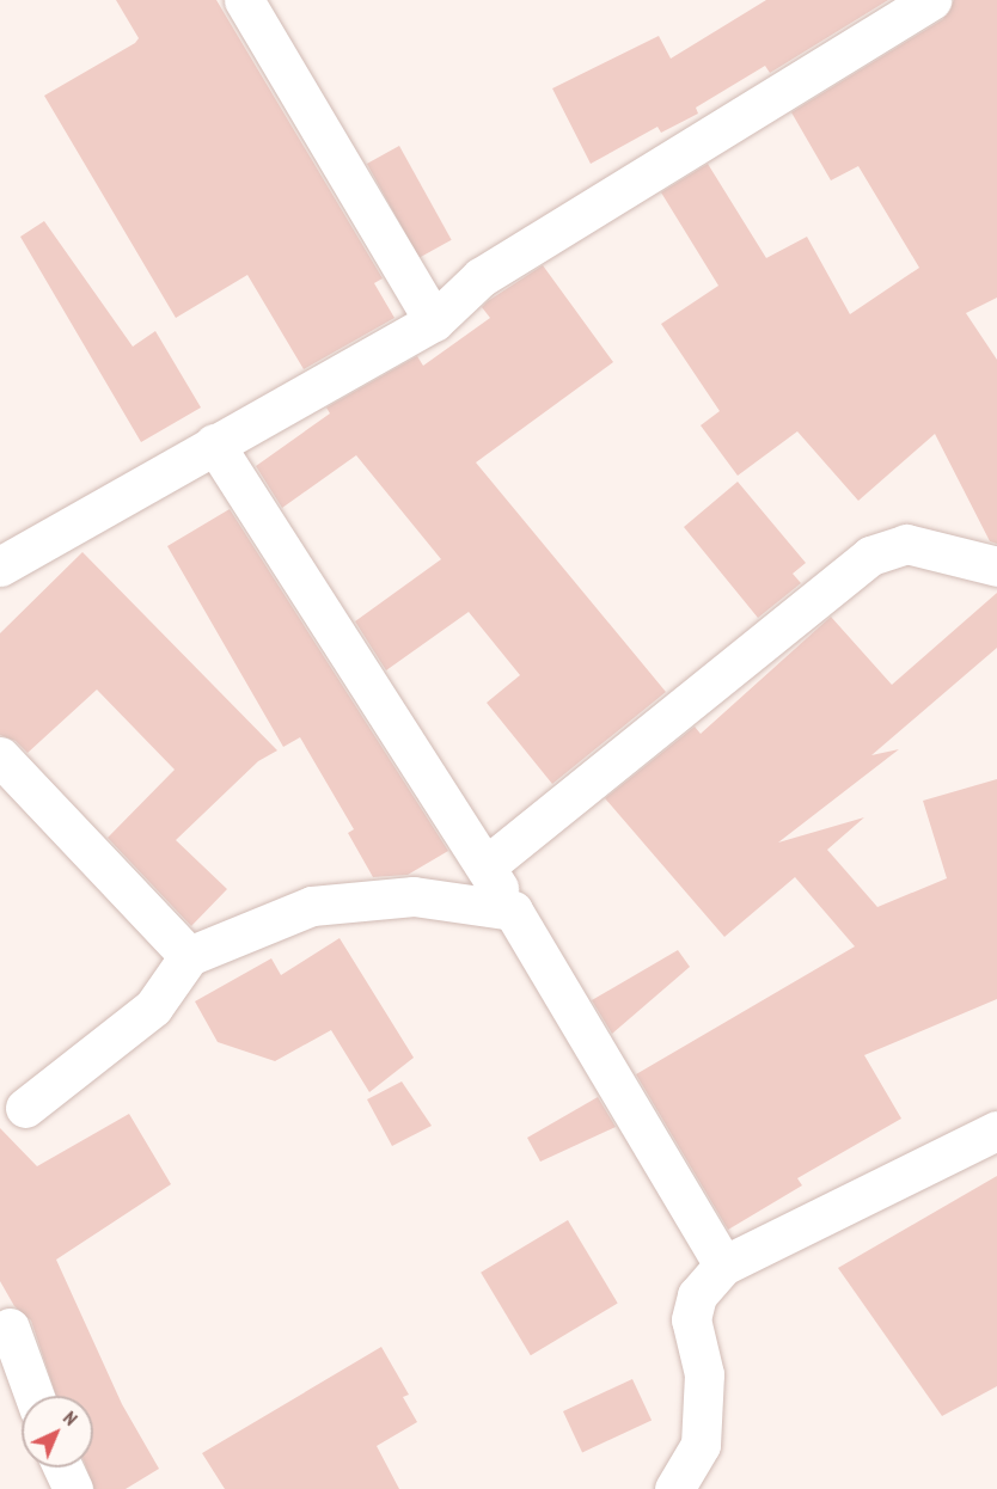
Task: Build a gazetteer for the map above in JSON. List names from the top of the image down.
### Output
{
  "north": "top right"
}
